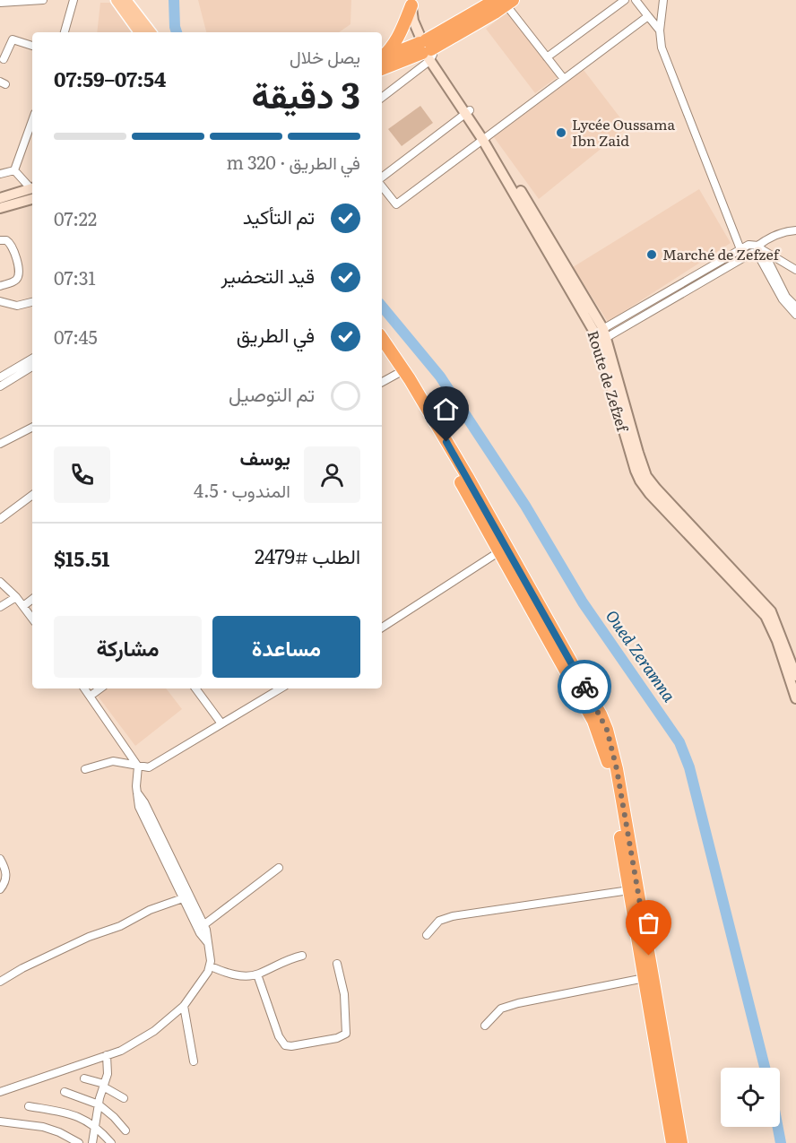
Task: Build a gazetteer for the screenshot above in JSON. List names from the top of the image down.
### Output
{
  "streets": {
    "main road": ["Route de Zefzef"]
  },
  "water": ["Oued Zeramna"],
  "places": ["Lycée Oussama Ibn Zaid", "Marché de Zefzef"],
  "page": {
    "heading": ["3 دقيقة", "يصل خلال", "07:54–07:59"],
    "panel": [
      "يوسف",
      "المندوب · 4.5",
      "الطلب #2479",
      "$15.51"
    ],
    "bar": "في الطريق · 320 m",
    "list": [
      ["تم التأكيد", "07:22"],
      ["قيد التحضير", "07:31"],
      ["في الطريق", "07:45"],
      "تم التوصيل"
    ],
    "buttons": ["مساعدة", "مشاركة"]
  }
}
